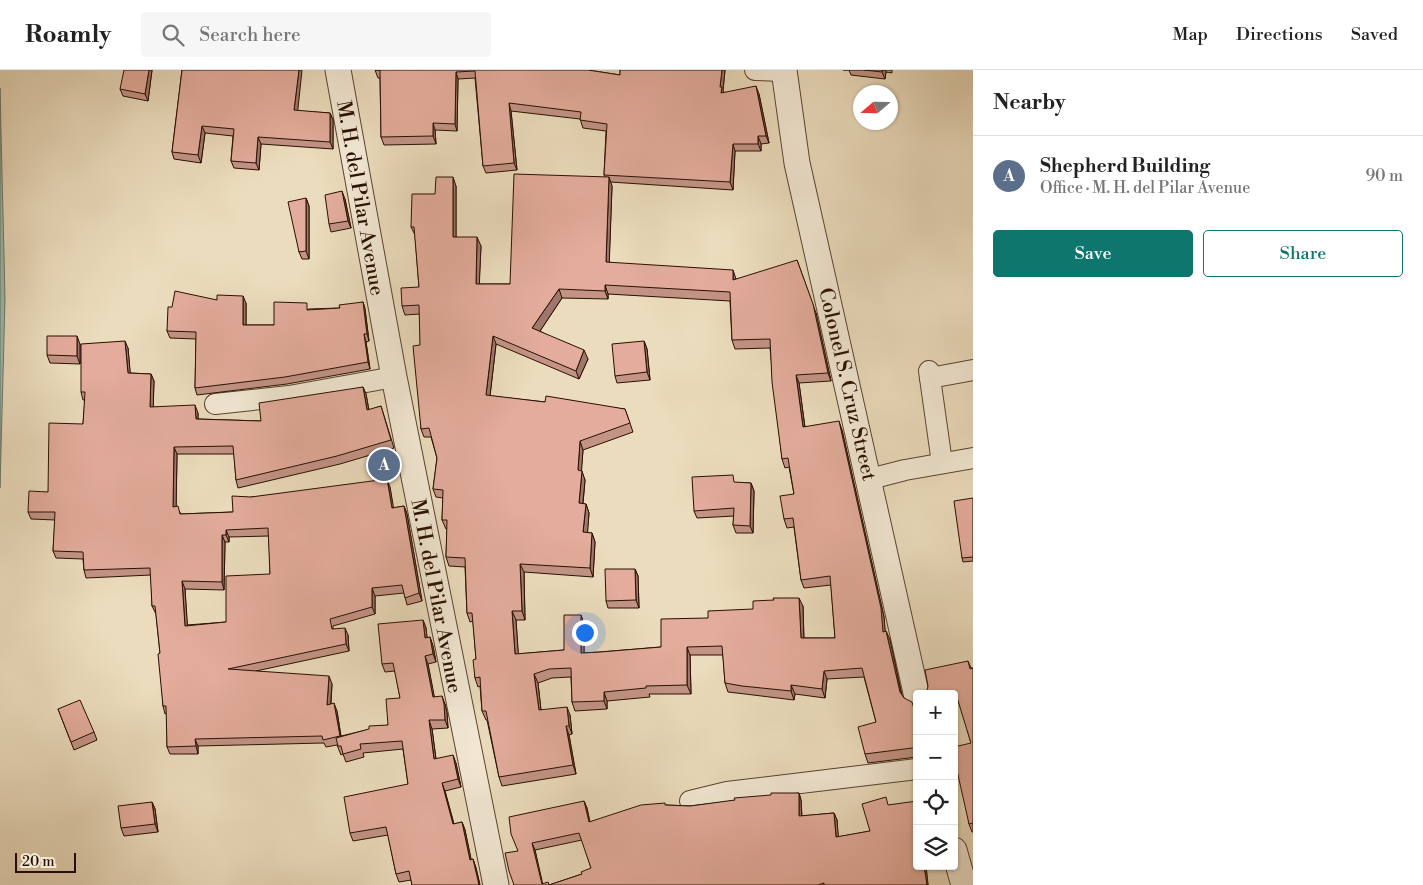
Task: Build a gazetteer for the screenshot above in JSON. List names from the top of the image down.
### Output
{
  "streets": {
    "street": ["M. H. del Pilar Avenue", "Colonel S. Cruz Street"]
  },
  "scale_bar": "20 m",
  "north": "left",
  "page": {
    "header": "Roamly",
    "search": "Search here",
    "nav": ["Map", "Directions", "Saved"],
    "heading": "Nearby",
    "list": [
      {
        "mark": "A",
        "name": "Shepherd Building",
        "note": "Office · M. H. del Pilar Avenue",
        "value": "90 m"
      }
    ],
    "buttons": ["Save", "Share"],
    "pins": "A",
    "map_buttons": ["+", "−"],
    "scale": "20 m"
  }
}
